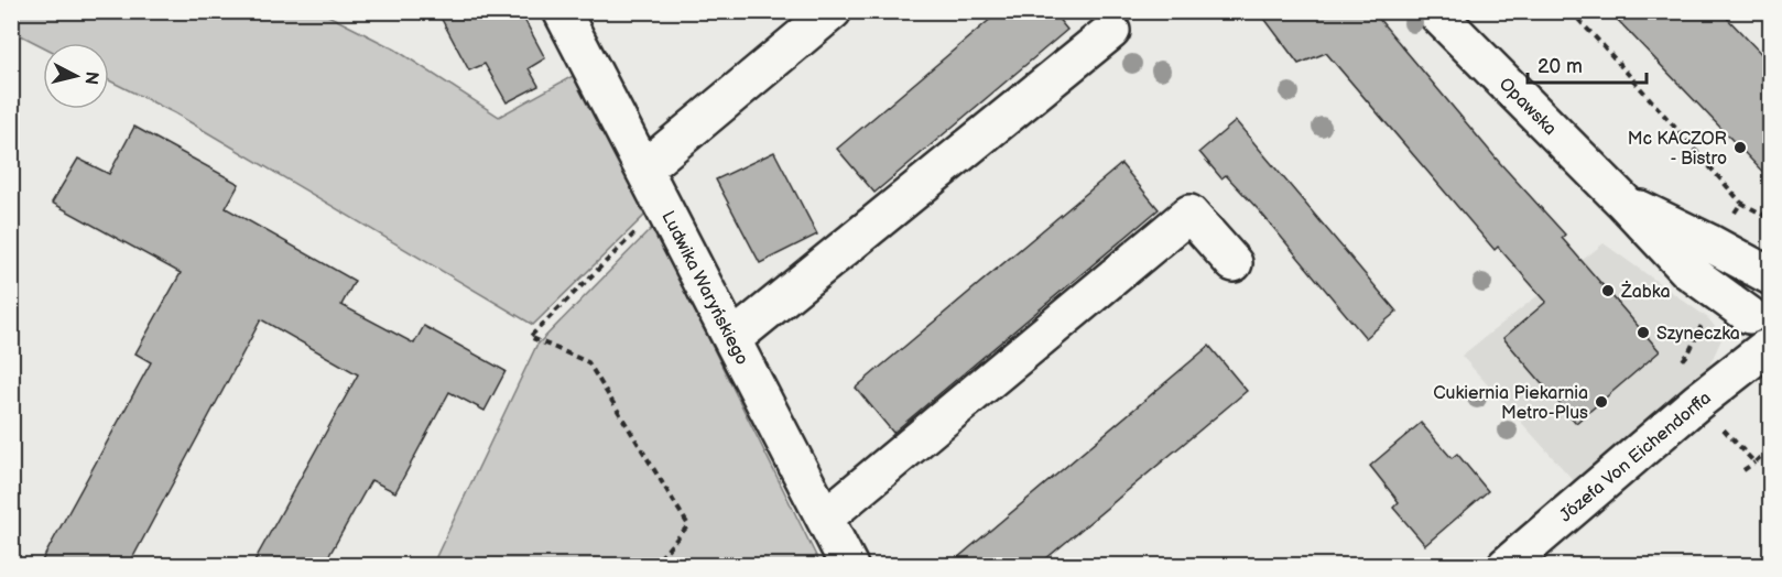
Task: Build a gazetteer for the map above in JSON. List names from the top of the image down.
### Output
{
  "streets": {
    "street": ["Opawska", "Ludwika Waryńskiego", "Józefa Von Eichendorffa"]
  },
  "places": [
    "Mc KACZOR - Bistro",
    "Żabka",
    "Szyneczka",
    "Cukiernia Piekarnia Metro-Plus"
  ],
  "scale_bar": "20 m",
  "north": "right"
}
